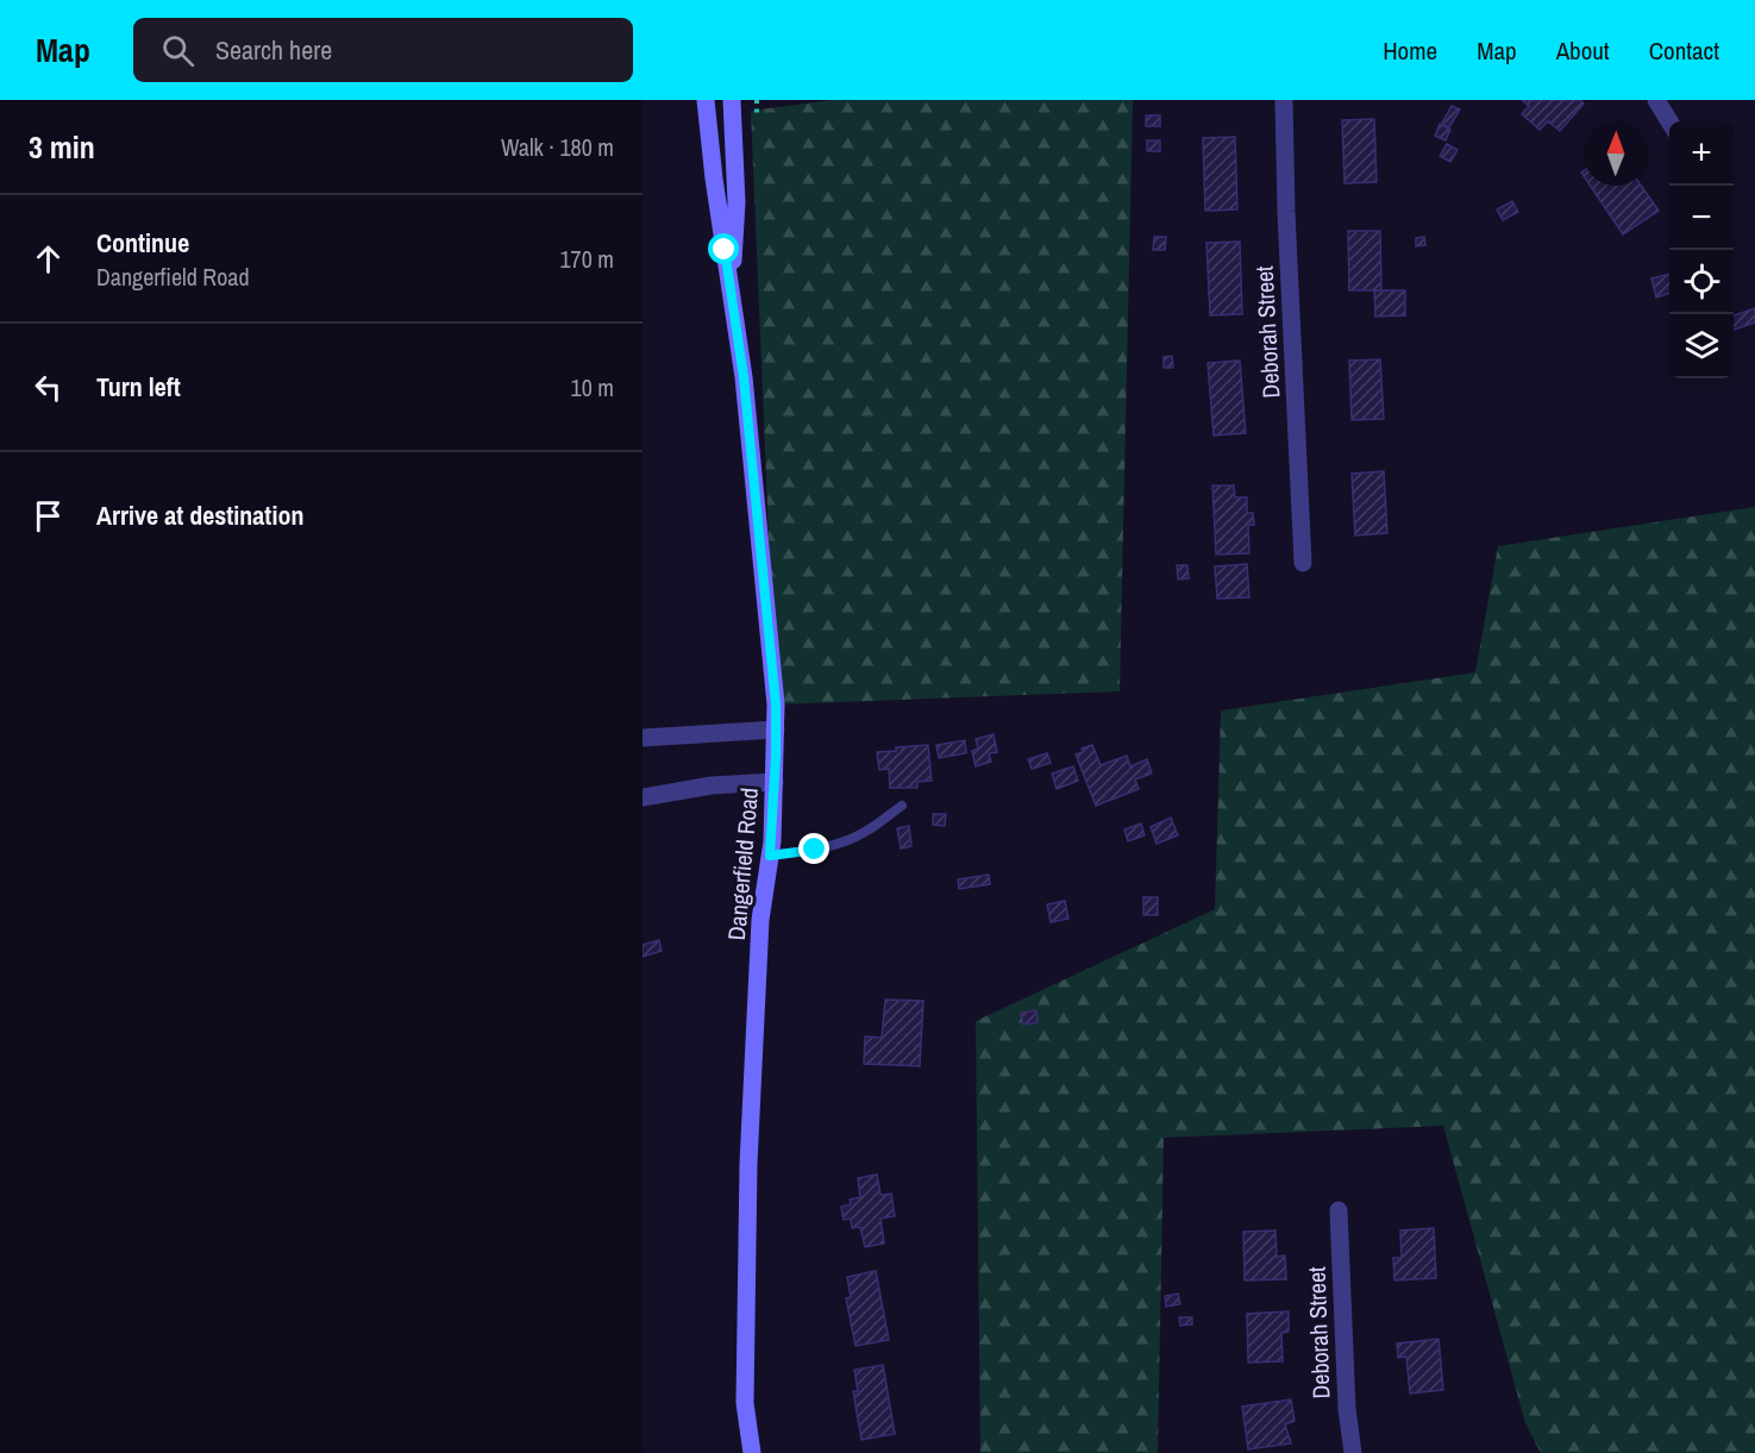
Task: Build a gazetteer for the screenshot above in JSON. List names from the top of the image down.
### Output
{
  "streets": {
    "street": ["Deborah Street", "Dangerfield Road"]
  },
  "north": "top",
  "page": {
    "header": "Map",
    "search": "Search here",
    "nav": [
      "Home",
      "Map",
      "About",
      "Contact"
    ],
    "heading": ["3 min", "Walk · 180 m"],
    "map_buttons": ["+", "−"],
    "list": [
      ["Continue", "Dangerfield Road", "170 m"],
      ["Turn left", "10 m"],
      "Arrive at destination"
    ]
  }
}
